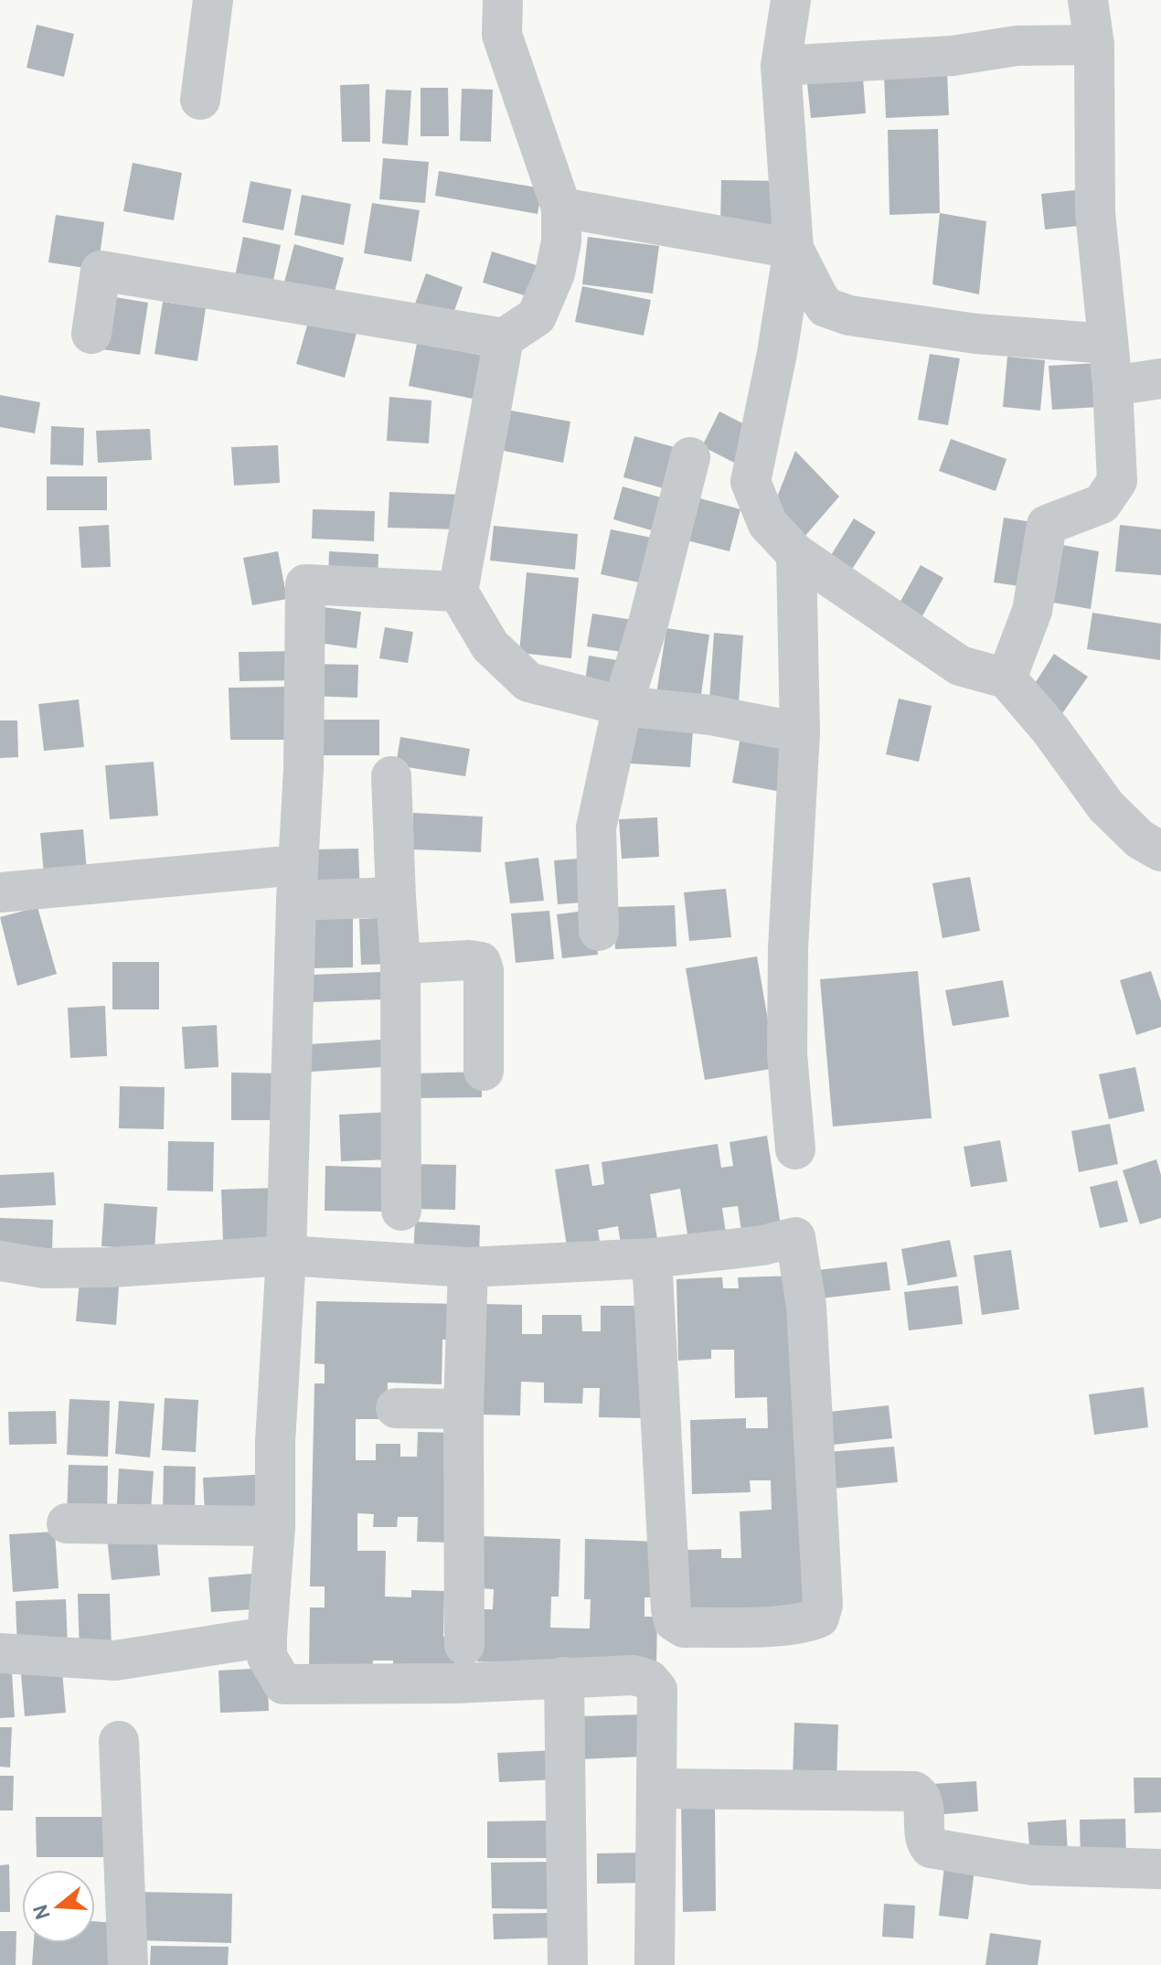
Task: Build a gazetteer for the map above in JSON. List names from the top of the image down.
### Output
{
  "north": "left"
}
